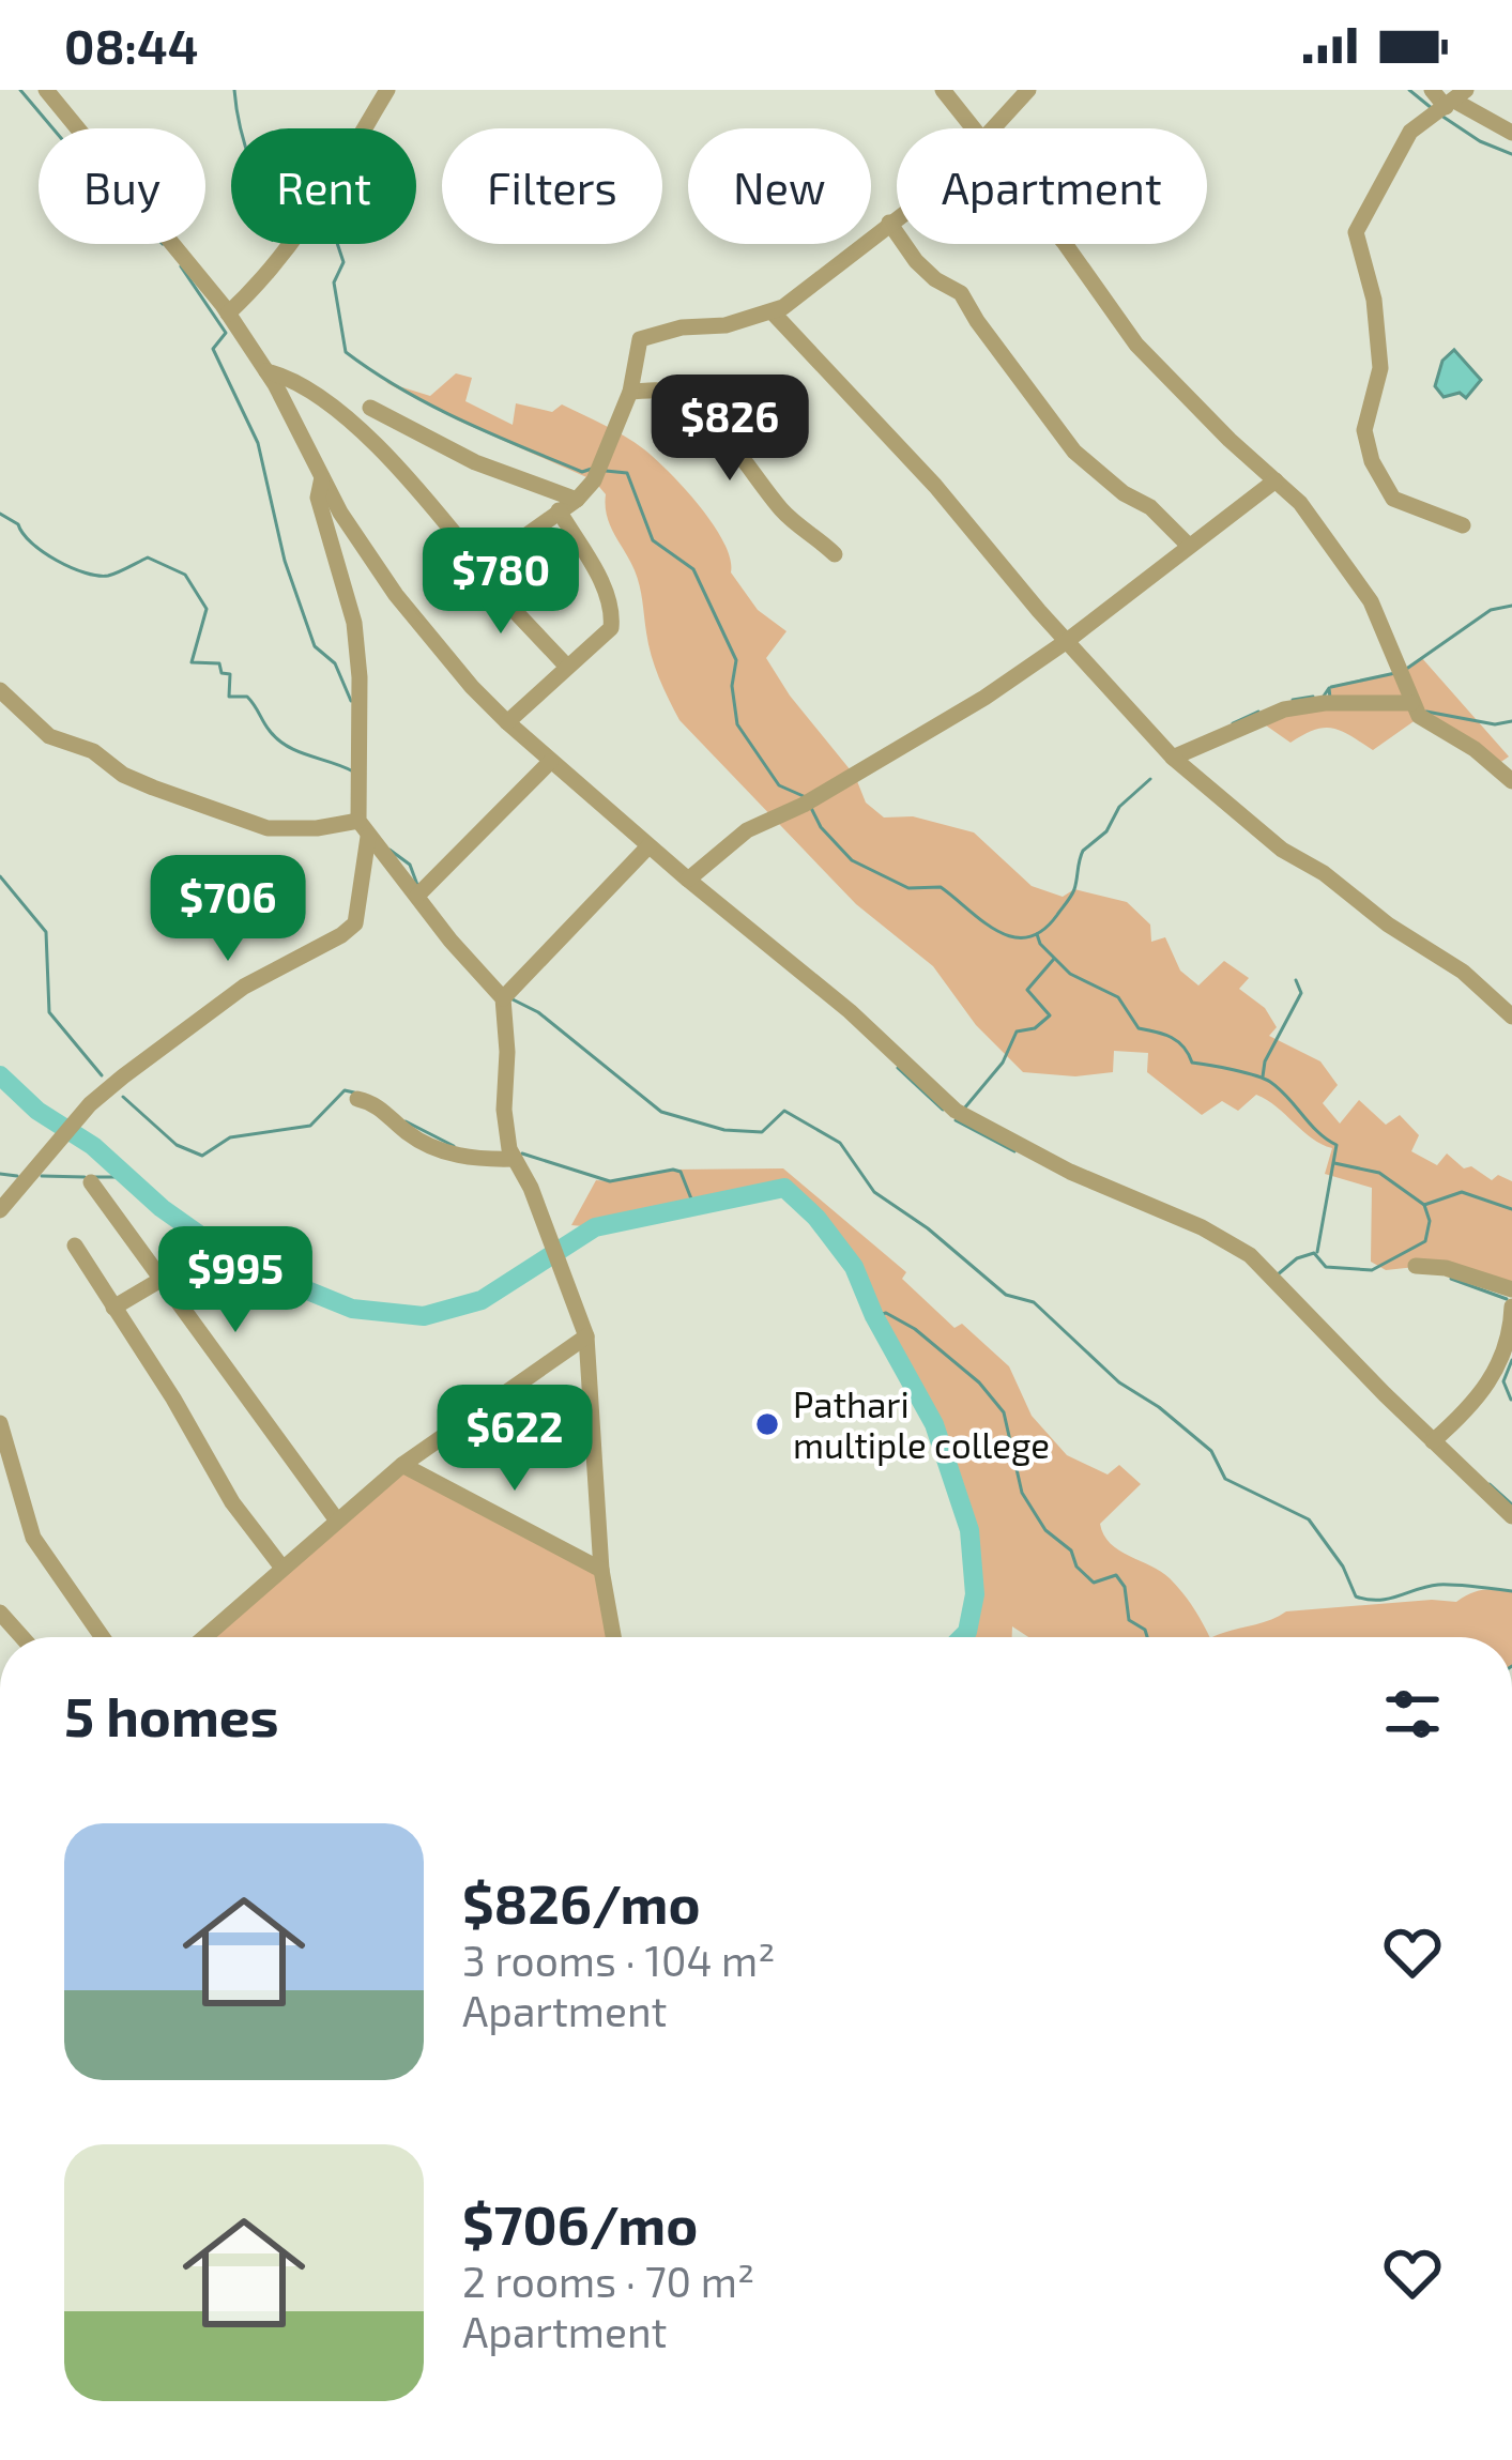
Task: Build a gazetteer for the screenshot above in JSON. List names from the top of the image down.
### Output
{
  "places": ["Pathari multiple college"],
  "page": {
    "status": "08:44",
    "chip": [
      "Buy",
      "Rent",
      "Filters",
      "New",
      "Apartment"
    ],
    "price": [
      "$826",
      "$780",
      "$706",
      "$995",
      "$622"
    ],
    "heading": "5 homes",
    "list": [
      {
        "name": "$826/mo",
        "note": "3 rooms · 104 m² · Apartment"
      },
      {
        "name": "$706/mo",
        "note": "2 rooms · 70 m² · Apartment"
      }
    ]
  }
}
